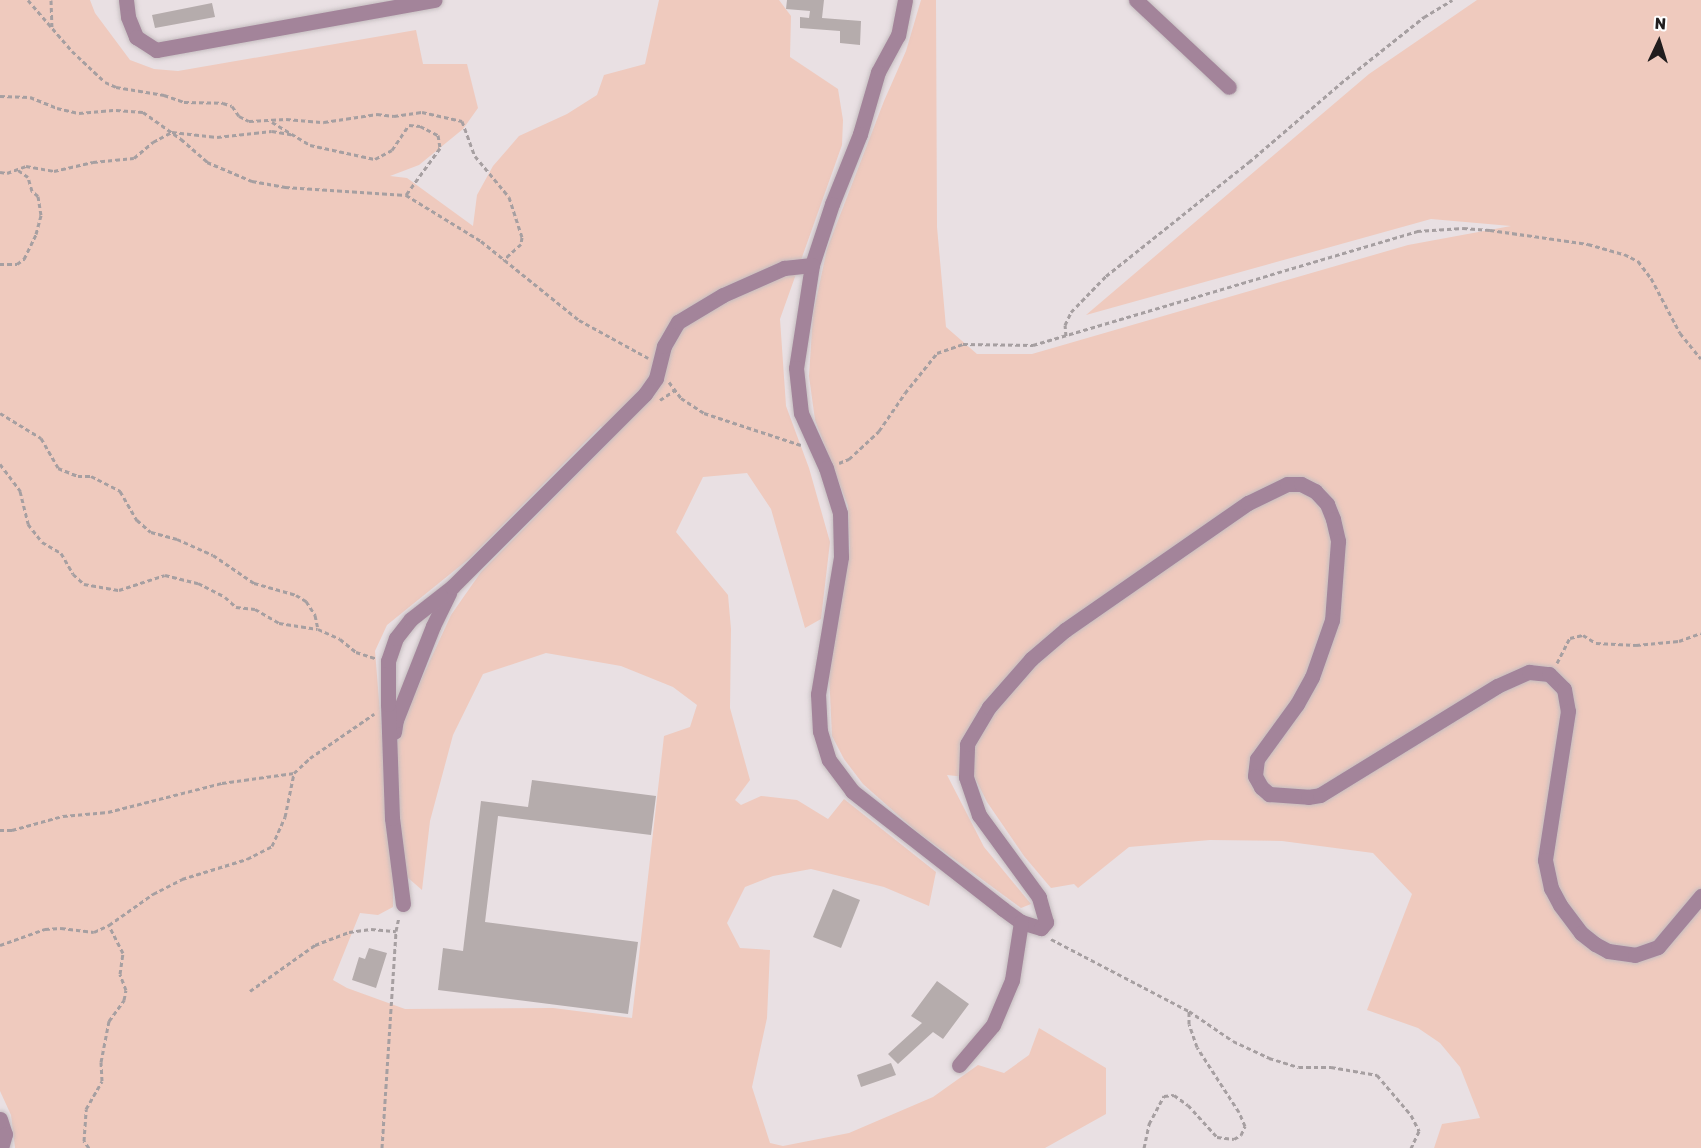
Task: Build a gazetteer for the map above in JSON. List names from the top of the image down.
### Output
{
  "north": "top"
}
